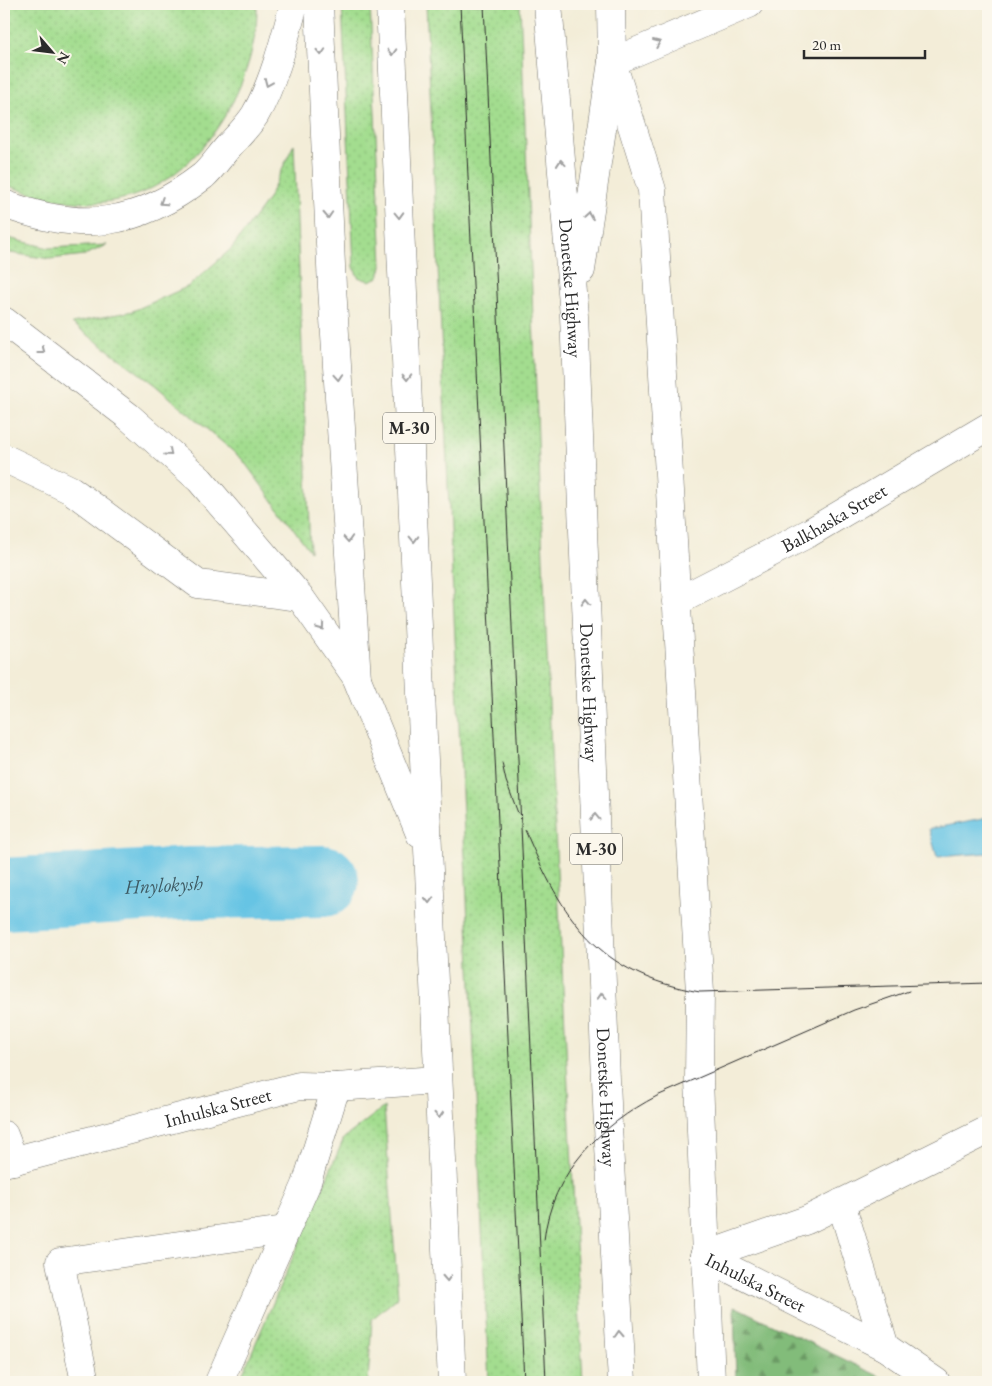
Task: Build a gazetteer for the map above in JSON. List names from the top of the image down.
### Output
{
  "streets": {
    "main road": [
      "Donetske Highway",
      "М-30",
      "Balkhaska Street",
      "Inhulska Street"
    ]
  },
  "crossings": [
    ["М-30", "Inhulska Street"]
  ],
  "water": ["Hnylokysh"],
  "scale_bar": "20 m",
  "north": "bottom right"
}
